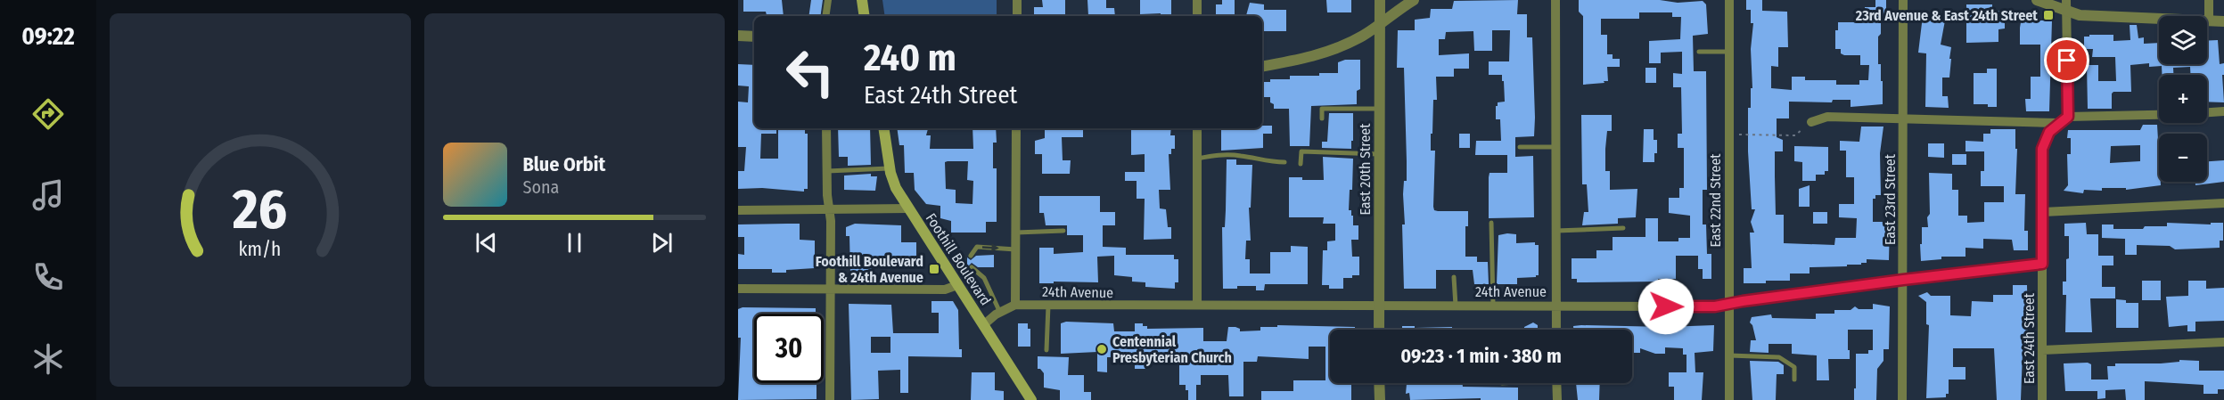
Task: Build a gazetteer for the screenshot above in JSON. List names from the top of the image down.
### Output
{
  "streets": {
    "main road": ["Foothill Boulevard"],
    "street": [
      "East 20th Street",
      "East 23rd Street",
      "East 22nd Street",
      "24th Avenue",
      "East 24th Street"
    ]
  },
  "crossings": [
    ["East 20th Street", "24th Avenue"],
    ["East 23rd Street", "24th Avenue"],
    ["East 22nd Street", "24th Avenue"],
    ["Foothill Boulevard", "24th Avenue"],
    ["24th Avenue", "East 24th Street"]
  ],
  "places": {
    "transit": ["23rd Avenue & East 24th Street", "Foothill Boulevard & 24th Avenue"],
    "other": ["Centennial Presbyterian Church"]
  },
  "page": {
    "tabs": "09:22",
    "map_buttons": ["+", "−"],
    "turn": ["240 m", "East 24th Street"],
    "song": ["Blue Orbit", "Sona"],
    "limit": "30",
    "trip": "09:23 · 1 min · 380 m",
    "gauge": ["26", "km/h"]
  }
}
